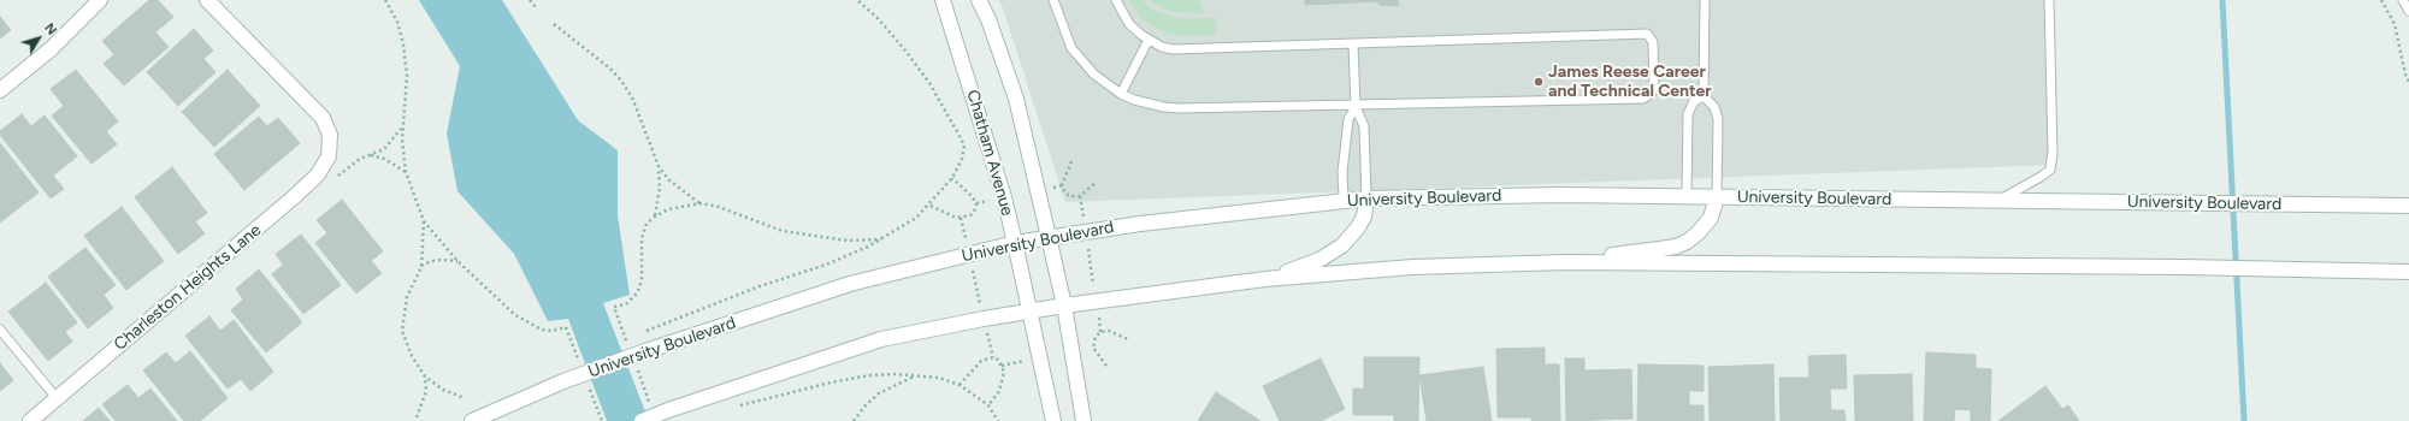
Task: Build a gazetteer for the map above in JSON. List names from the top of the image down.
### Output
{
  "streets": {
    "main road": ["Chatham Avenue", "University Boulevard", "Charleston Heights Lane"]
  },
  "crossings": [
    ["Chatham Avenue", "University Boulevard"]
  ],
  "places": ["James Reese Career and Technical Center"],
  "north": "top right"
}
